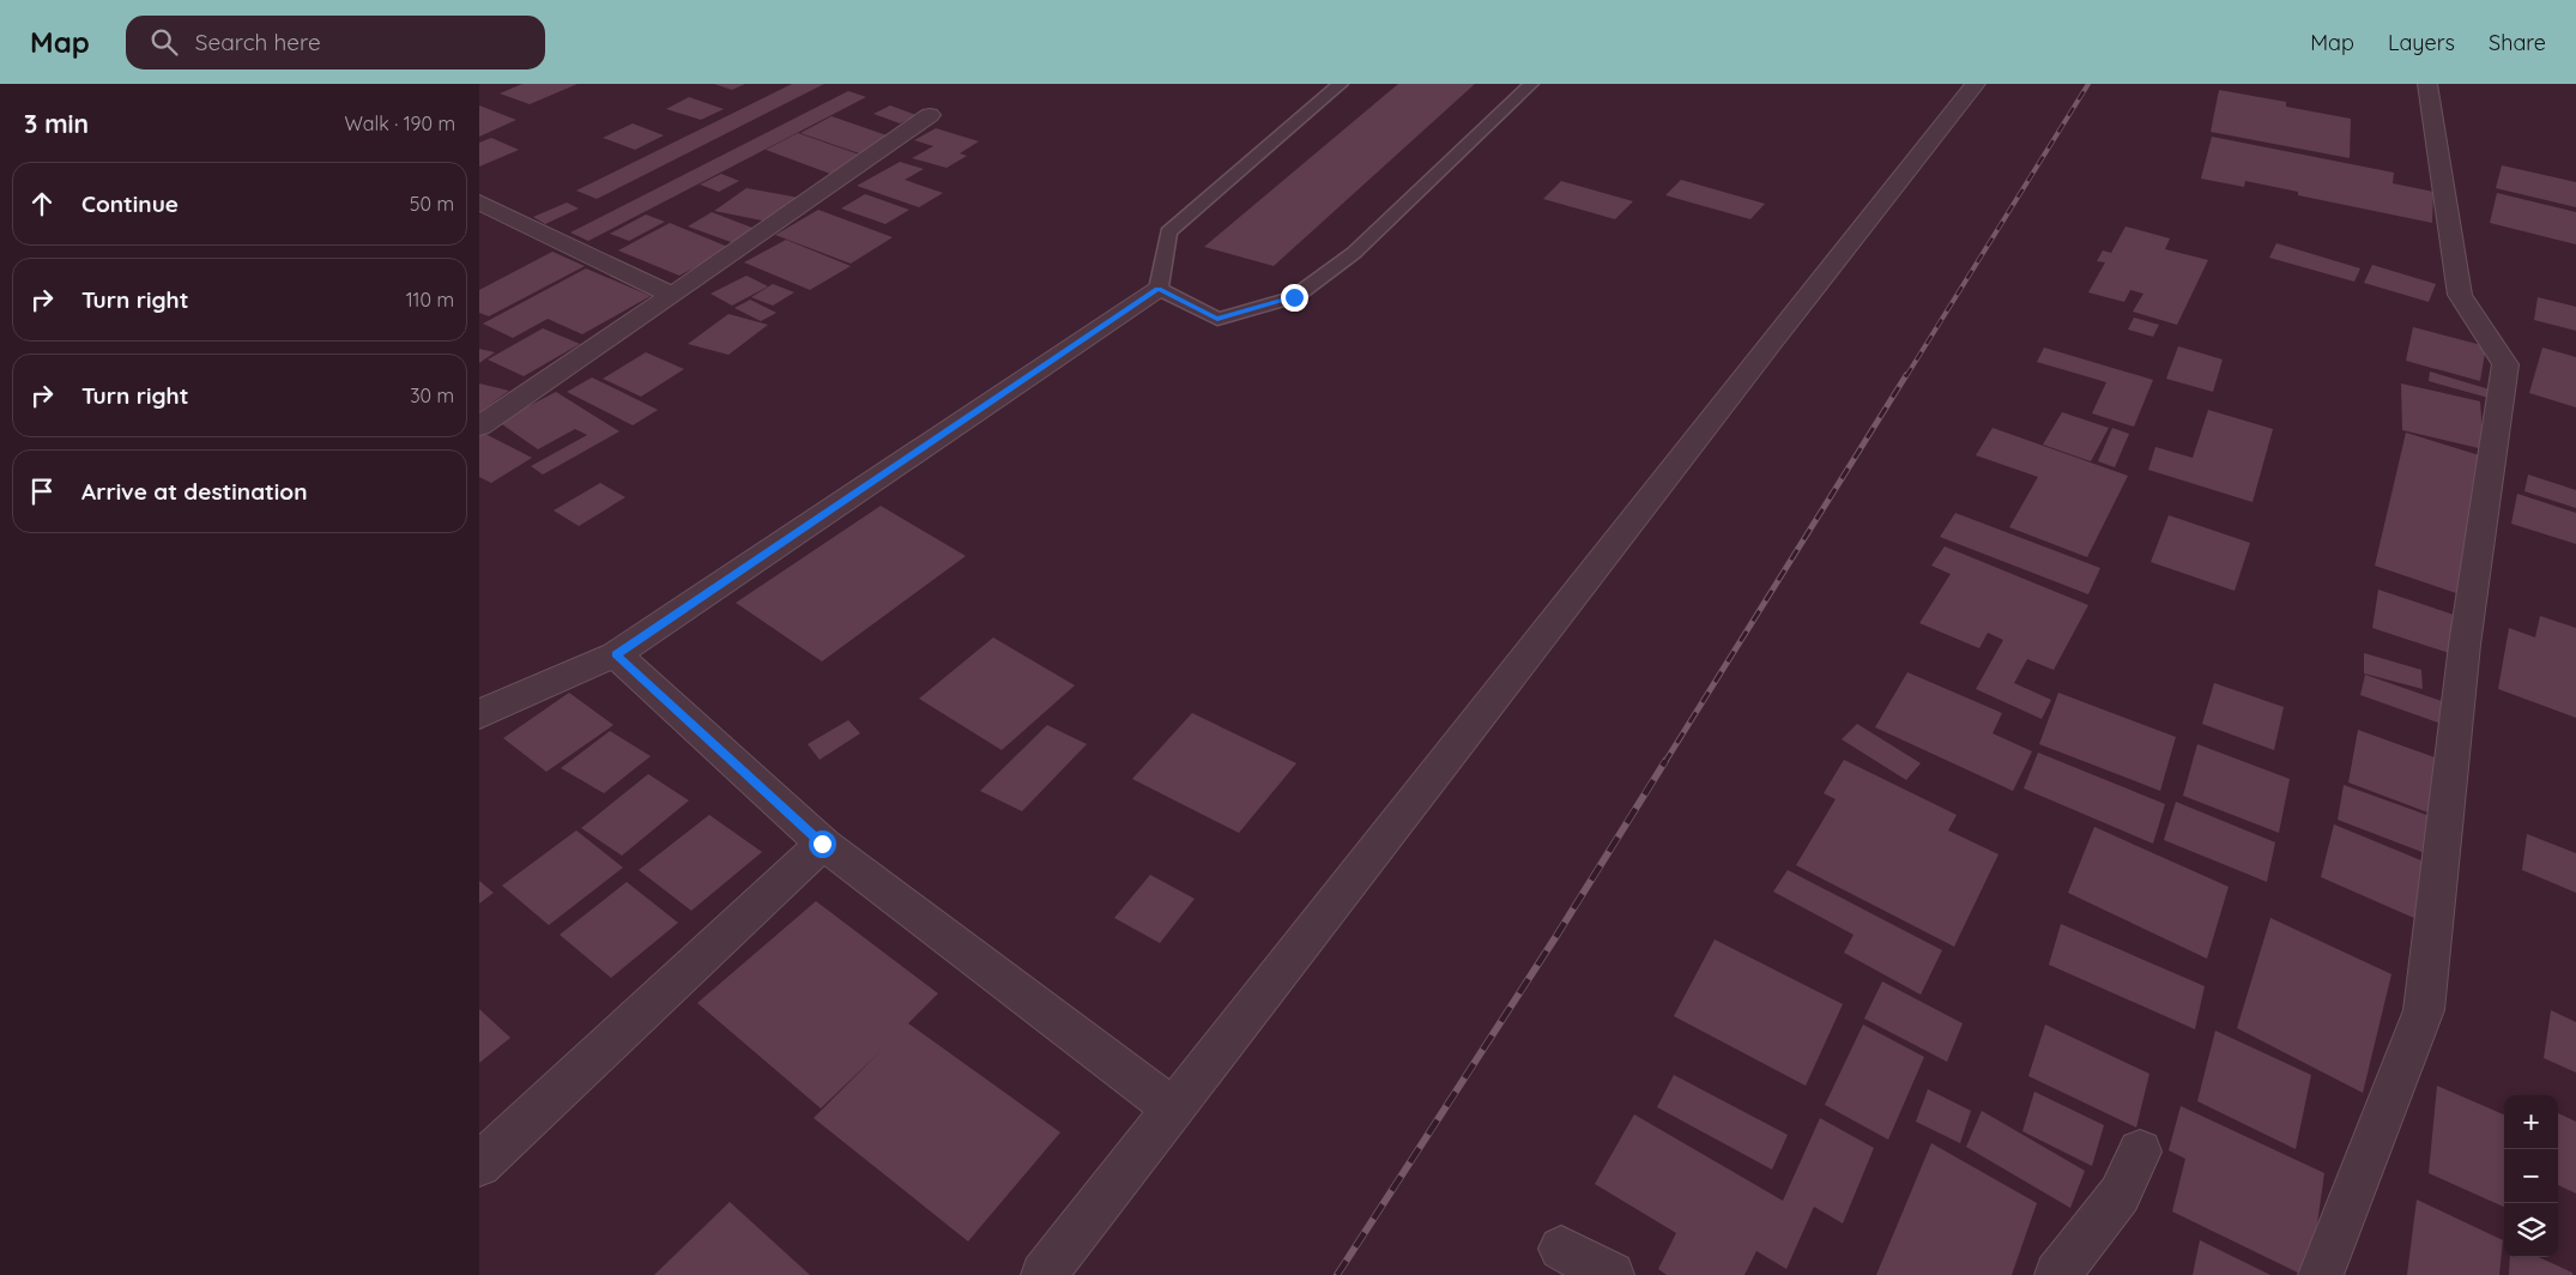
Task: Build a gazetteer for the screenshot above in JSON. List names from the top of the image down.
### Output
{
  "page": {
    "header": "Map",
    "search": "Search here",
    "nav": ["Map", "Layers", "Share"],
    "heading": ["3 min", "Walk · 190 m"],
    "list": [
      ["Continue", "50 m"],
      ["Turn right", "110 m"],
      ["Turn right", "30 m"],
      "Arrive at destination"
    ],
    "map_buttons": ["+", "−"]
  }
}
